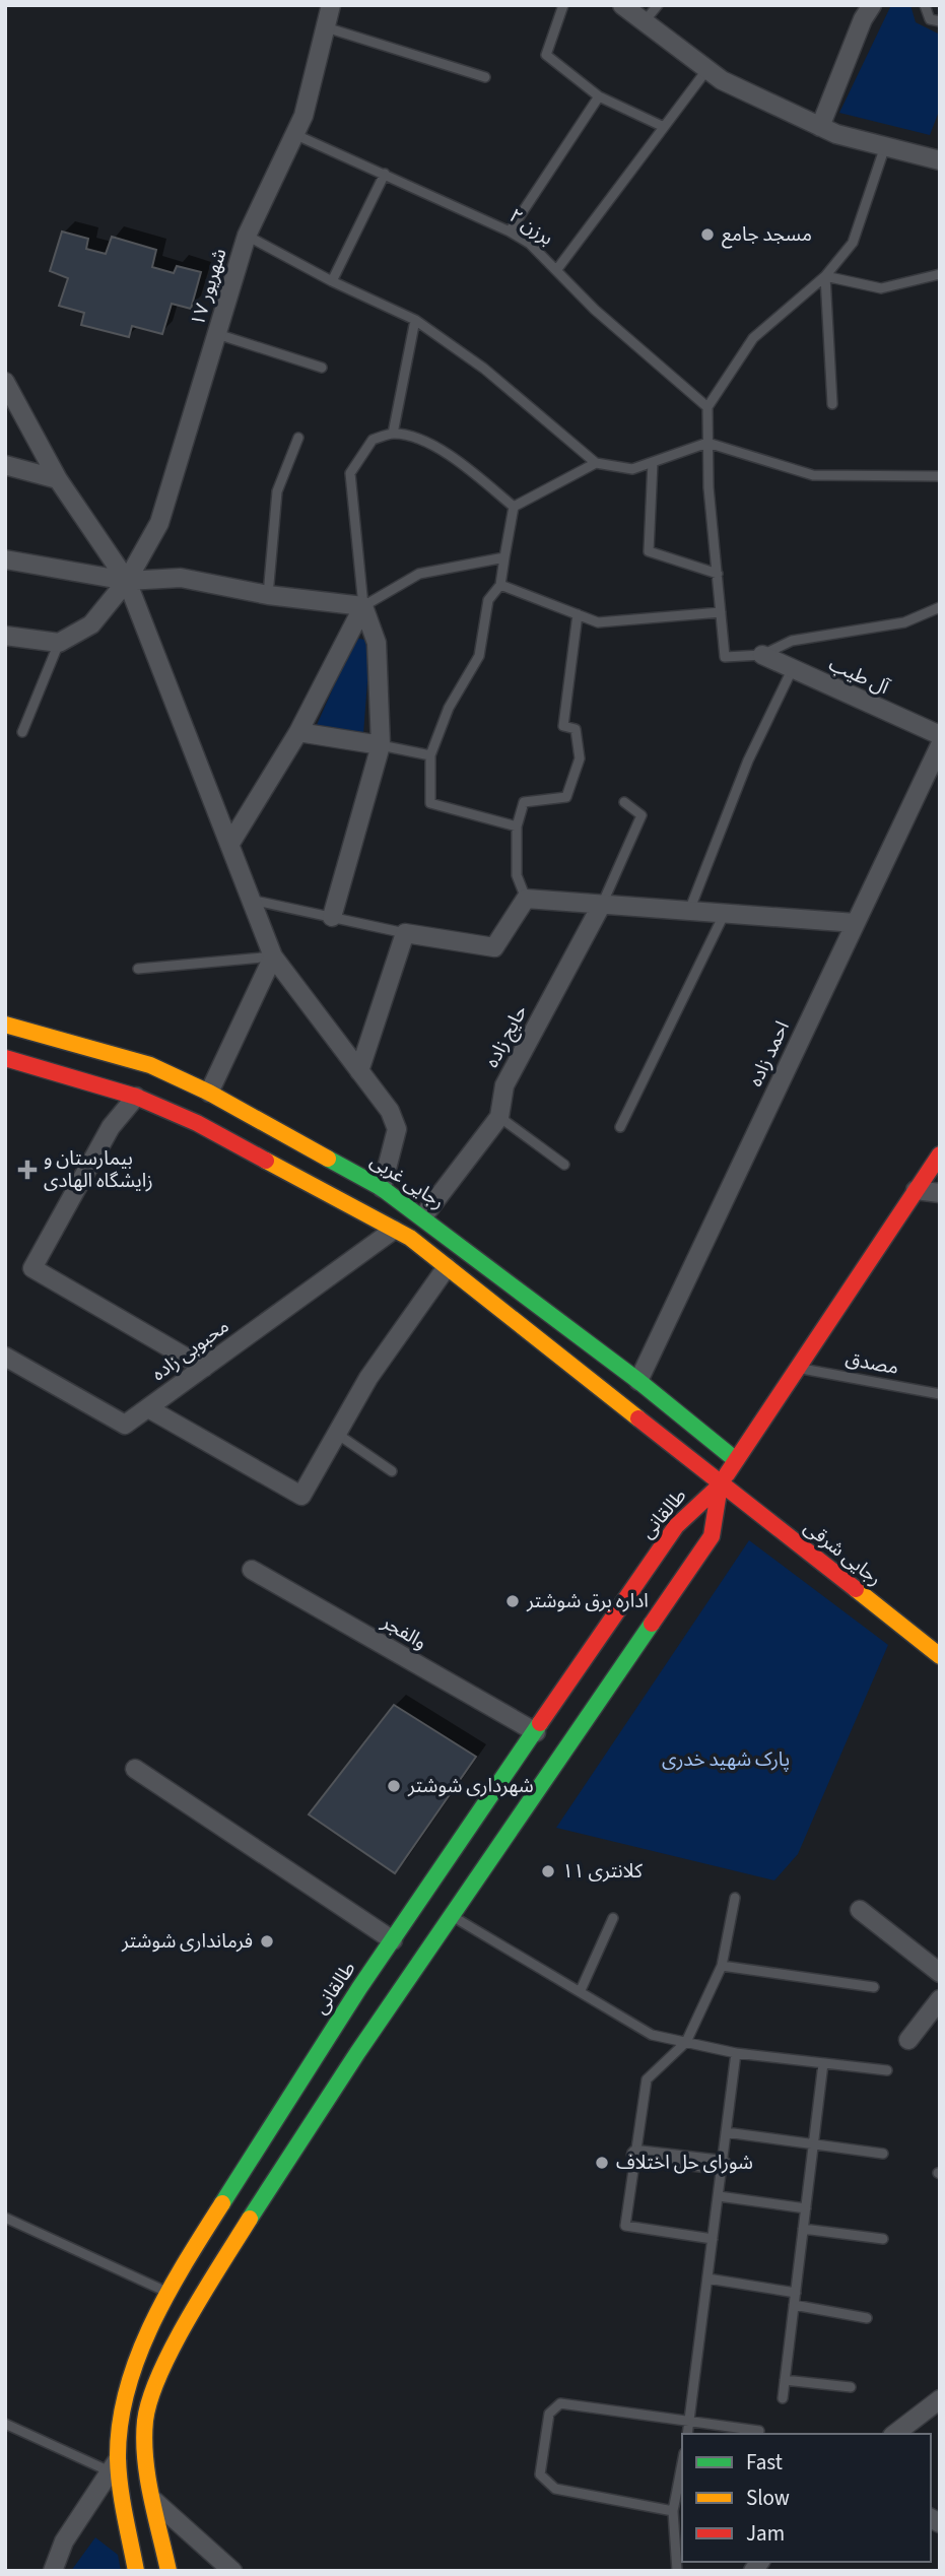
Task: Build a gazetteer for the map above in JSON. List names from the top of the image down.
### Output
{
  "streets": {
    "main road": ["رجایی غربی", "طالقانی", "رجایی شرقی"],
    "street": [
      "۱۷ شهریور",
      "آل طیب",
      "حایج زاده",
      "احمد زاده",
      "محبوبی زاده",
      "والفجر"
    ],
    "lane": ["برزن ۲", "مصدق"]
  },
  "crossings": [
    ["برزن ۲", "۱۷ شهریور"],
    ["حایج زاده", "رجایی غربی"],
    ["احمد زاده", "رجایی غربی"],
    ["رجایی غربی", "محبوبی زاده"],
    ["رجایی غربی", "طالقانی"],
    ["رجایی غربی", "رجایی شرقی"],
    ["مصدق", "طالقانی"],
    ["طالقانی", "رجایی شرقی"],
    ["طالقانی", "والفجر"]
  ],
  "parks": ["پارک شهید خدری"],
  "places": {
    "other": [
      "مسجد جامع",
      "اداره برق شوشتر",
      "شهرداری شوشتر",
      "کلانتری ۱۱",
      "فرمانداری شوشتر",
      "شورای حل اختلاف"
    ],
    "health": ["بیمارستان و زایشگاه الهادی"]
  },
  "legend": ["Fast", "Slow", "Jam"]
}
